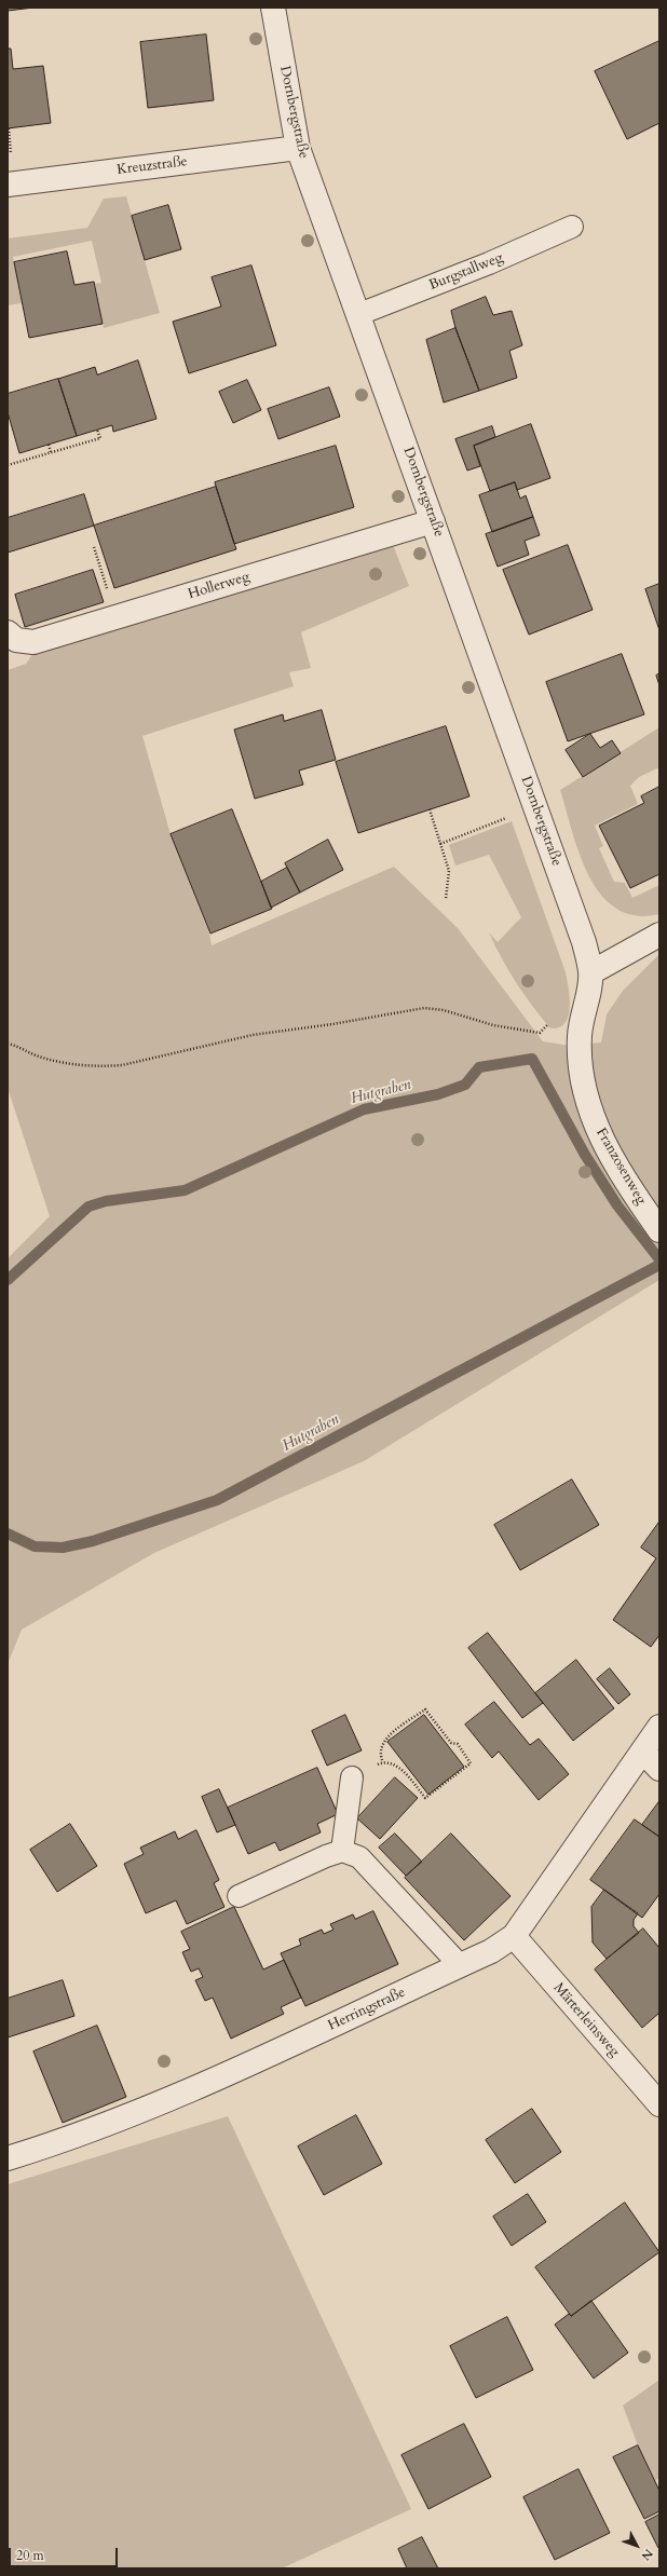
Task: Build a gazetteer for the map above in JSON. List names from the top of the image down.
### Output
{
  "streets": {
    "street": [
      "Dornbergstraße",
      "Kreuzstraße",
      "Hollerweg",
      "Franzosenweg",
      "Herringstraße",
      "Märterleinsweg"
    ],
    "lane": ["Burgstallweg"]
  },
  "crossings": [
    ["Dornbergstraße", "Kreuzstraße"],
    ["Dornbergstraße", "Burgstallweg"],
    ["Dornbergstraße", "Hollerweg"],
    ["Dornbergstraße", "Franzosenweg"],
    ["Herringstraße", "Märterleinsweg"]
  ],
  "water": ["Hutgraben"],
  "scale_bar": "20 m",
  "north": "bottom right"
}
